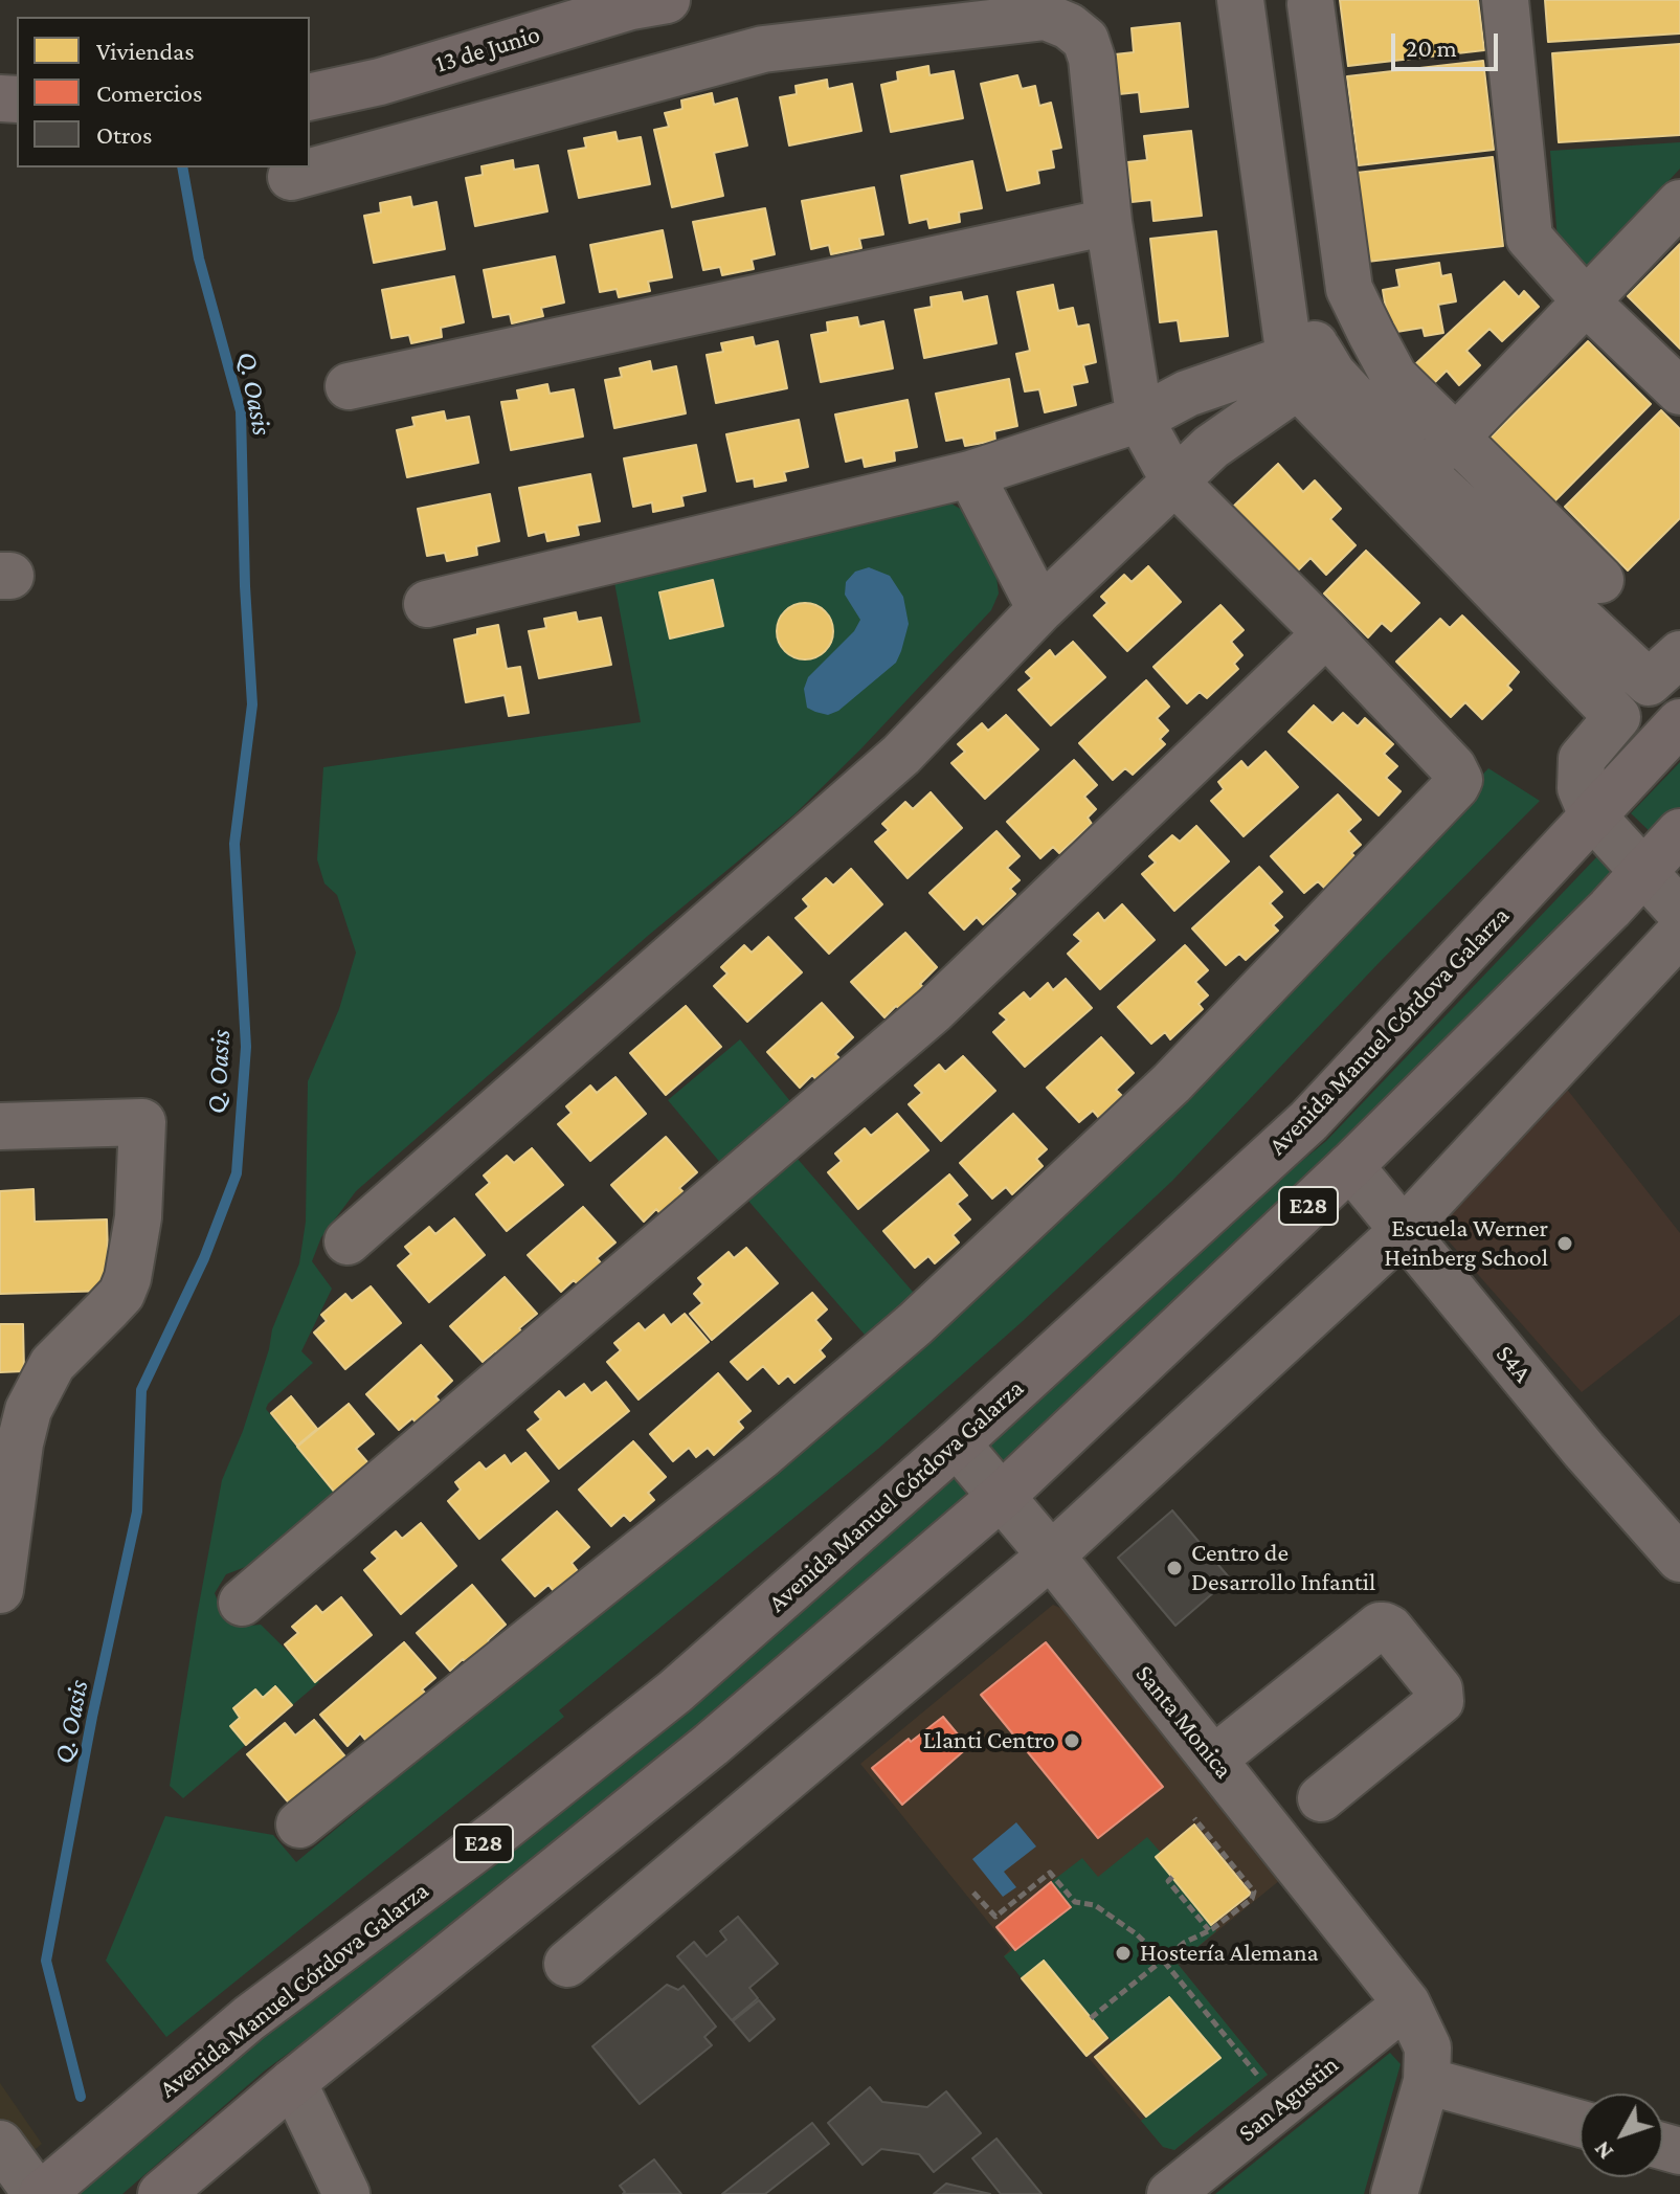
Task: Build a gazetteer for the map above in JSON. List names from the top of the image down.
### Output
{
  "streets": {
    "main road": ["13 de Junio", "Avenida Manuel Córdova Galarza", "E28"],
    "street": ["S4A", "Santa Monica", "San Agustin"]
  },
  "crossings": [
    ["Avenida Manuel Córdova Galarza", "Santa Monica"],
    ["E28", "S4A"],
    ["E28", "Santa Monica"],
    ["Santa Monica", "San Agustin"]
  ],
  "water": ["Q. Oasis"],
  "places": [
    "Escuela Werner Heinberg School",
    "Centro de Desarrollo Infantil",
    "Llanti Centro",
    "Hostería Alemana"
  ],
  "legend": ["Viviendas", "Comercios", "Otros"],
  "scale_bar": "20 m",
  "north": "bottom left"
}
